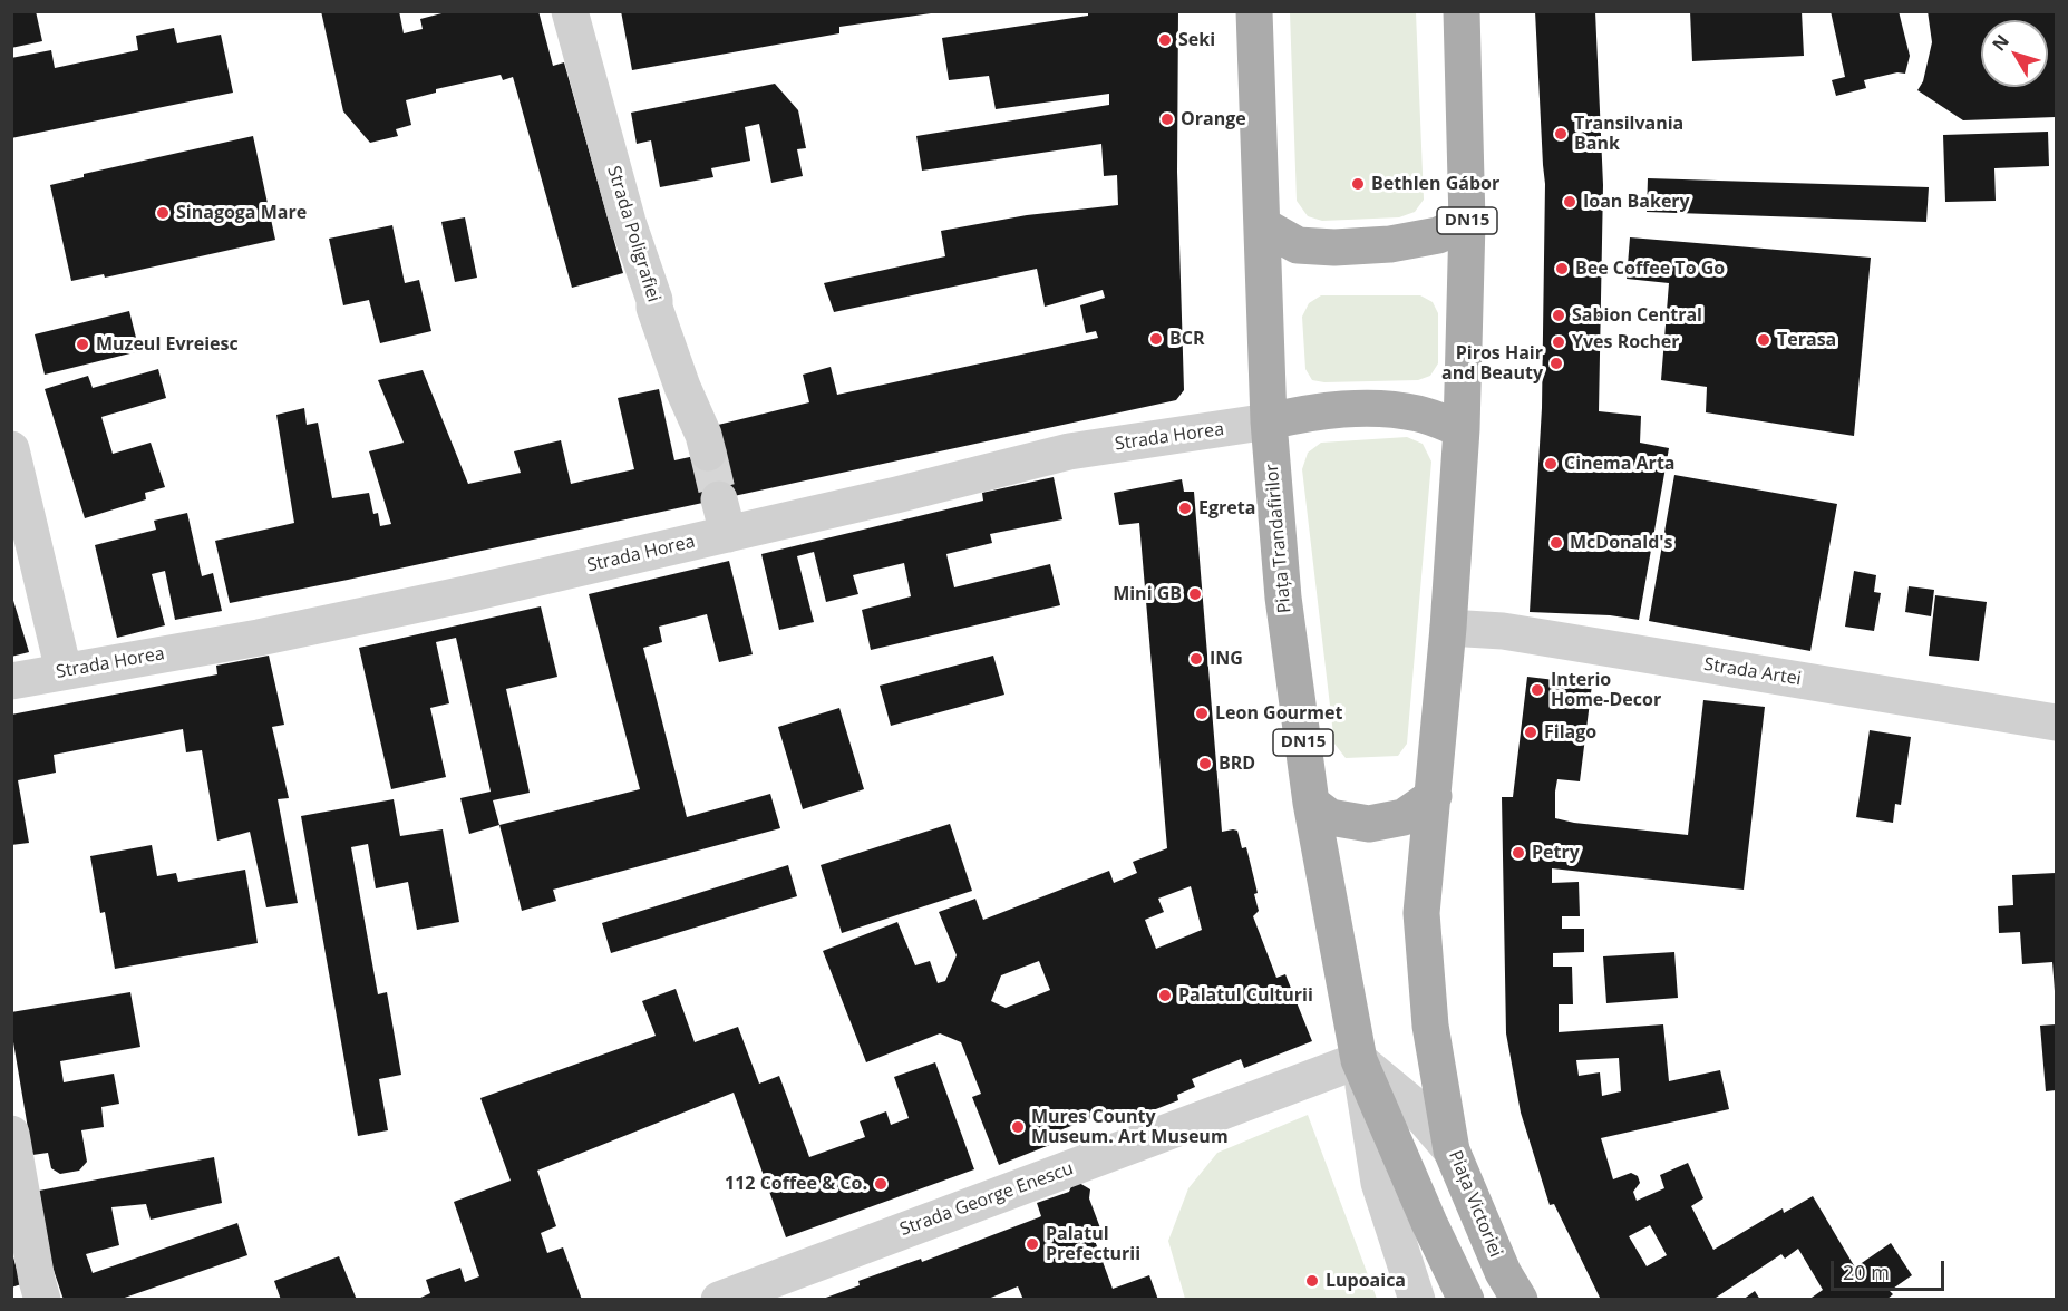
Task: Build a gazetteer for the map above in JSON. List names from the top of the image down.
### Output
{
  "streets": {
    "main road": ["DN15", "Piața Trandafirilor", "Piața Victoriei"],
    "street": [
      "Strada Poligrafiei",
      "Strada Horea",
      "Strada Artei",
      "Strada George Enescu"
    ]
  },
  "crossings": [
    ["DN15", "Strada Artei"],
    ["DN15", "Piața Victoriei"],
    ["Strada Horea", "Piața Trandafirilor"],
    ["Piața Trandafirilor", "Strada George Enescu"]
  ],
  "places": [
    "Seki",
    "Orange",
    "Transilvania Bank",
    "Bethlen Gábor",
    "Ioan Bakery",
    "Sinagoga Mare",
    "Bee Coffee To Go",
    "Sabion Central",
    "BCR",
    "Terasa",
    "Yves Rocher",
    "Muzeul Evreiesc",
    "Piros Hair and Beauty",
    "Cinema Arta",
    "Egreta",
    "McDonald's",
    "Mini GB",
    "ING",
    "Interio Home-Decor",
    "Leon Gourmet",
    "Filago",
    "BRD",
    "Petry",
    "Palatul Culturii",
    "Mures County Museum. Art Museum",
    "112 Coffee & Co.",
    "Palatul Prefecturii",
    "Lupoaica"
  ],
  "scale_bar": "20 m",
  "north": "top left"
}
